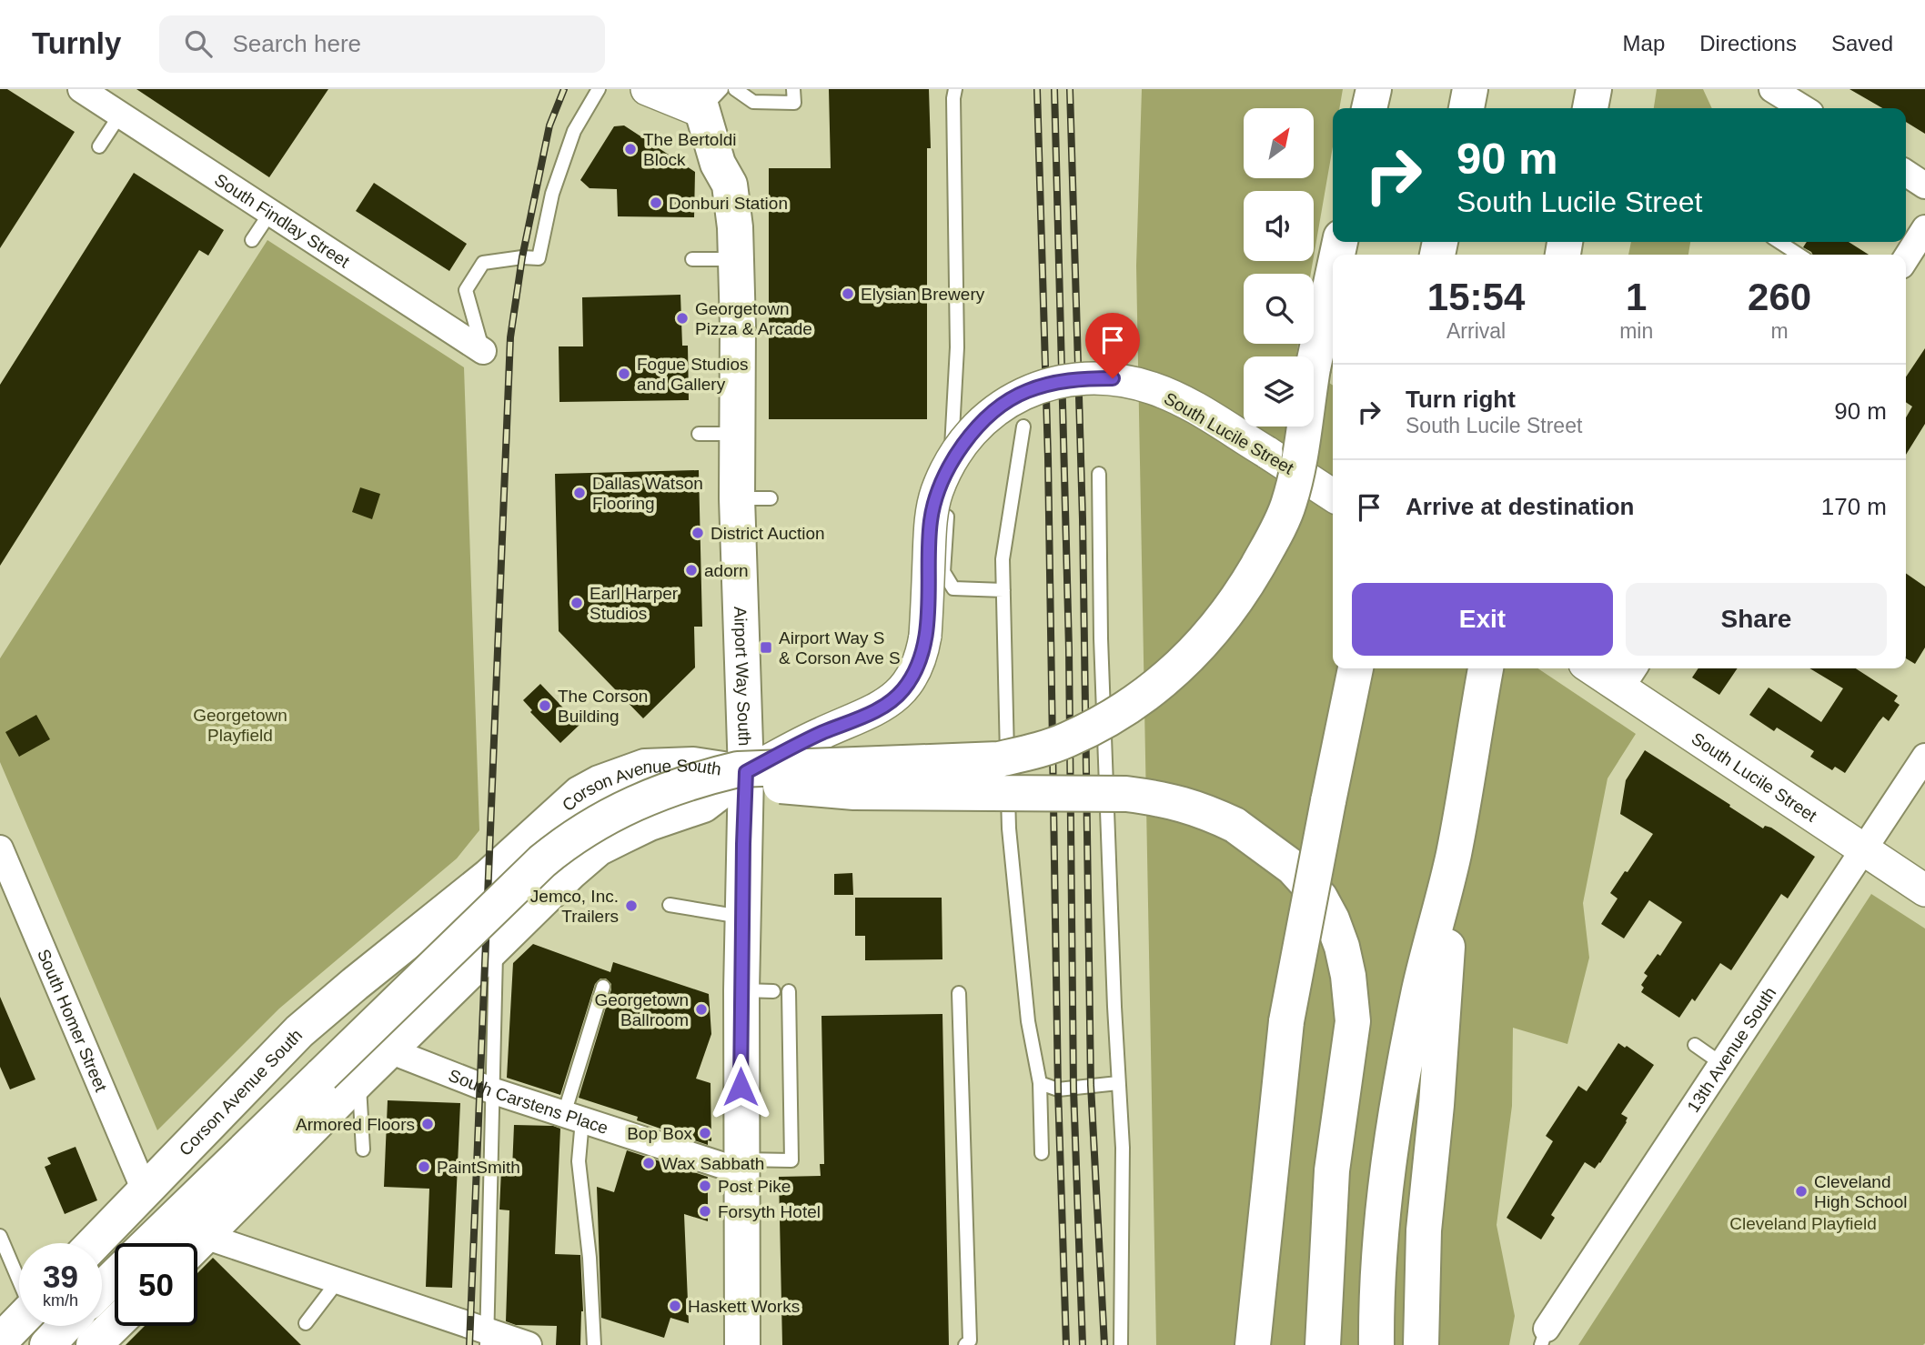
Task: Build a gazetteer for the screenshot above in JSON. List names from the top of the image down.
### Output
{
  "streets": {
    "main road": ["Airport Way South", "Corson Avenue South"],
    "street": [
      "South Findlay Street",
      "South Lucile Street",
      "South Homer Street",
      "13th Avenue South",
      "South Carstens Place"
    ]
  },
  "crossings": [
    ["South Lucile Street", "Airport Way South"],
    ["South Lucile Street", "Corson Avenue South"],
    ["South Lucile Street", "13th Avenue South"],
    ["Airport Way South", "Corson Avenue South"],
    ["Airport Way South", "South Carstens Place"],
    ["Corson Avenue South", "South Homer Street"],
    ["Corson Avenue South", "South Carstens Place"]
  ],
  "parks": ["Georgetown Playfield", "Cleveland Playfield"],
  "places": {
    "other": [
      "The Bertoldi Block",
      "Donburi Station",
      "Elysian Brewery",
      "Georgetown Pizza & Arcade",
      "Fogue Studios and Gallery",
      "Dallas Watson Flooring",
      "District Auction",
      "adorn",
      "Earl Harper Studios",
      "The Corson Building",
      "Jemco, Inc. Trailers",
      "Georgetown Ballroom",
      "Armored Floors",
      "Bop Box",
      "Wax Sabbath",
      "PaintSmith",
      "Post Pike",
      "Cleveland High School",
      "Forsyth Hotel",
      "Haskett Works"
    ],
    "transit": ["Airport Way S & Corson Ave S"]
  },
  "north": "top right",
  "page": {
    "header": "Turnly",
    "search": "Search here",
    "nav": ["Map", "Directions", "Saved"],
    "turn": ["90 m", "South Lucile Street"],
    "eta": [
      "15:54",
      "Arrival",
      "1",
      "min",
      "260",
      "m"
    ],
    "list": [
      {
        "name": "Turn right",
        "note": "South Lucile Street",
        "value": "90 m"
      },
      {
        "name": "Arrive at destination",
        "value": "170 m"
      }
    ],
    "buttons": ["Exit", "Share"],
    "speed": "39 km/h",
    "limit": "50"
  }
}
